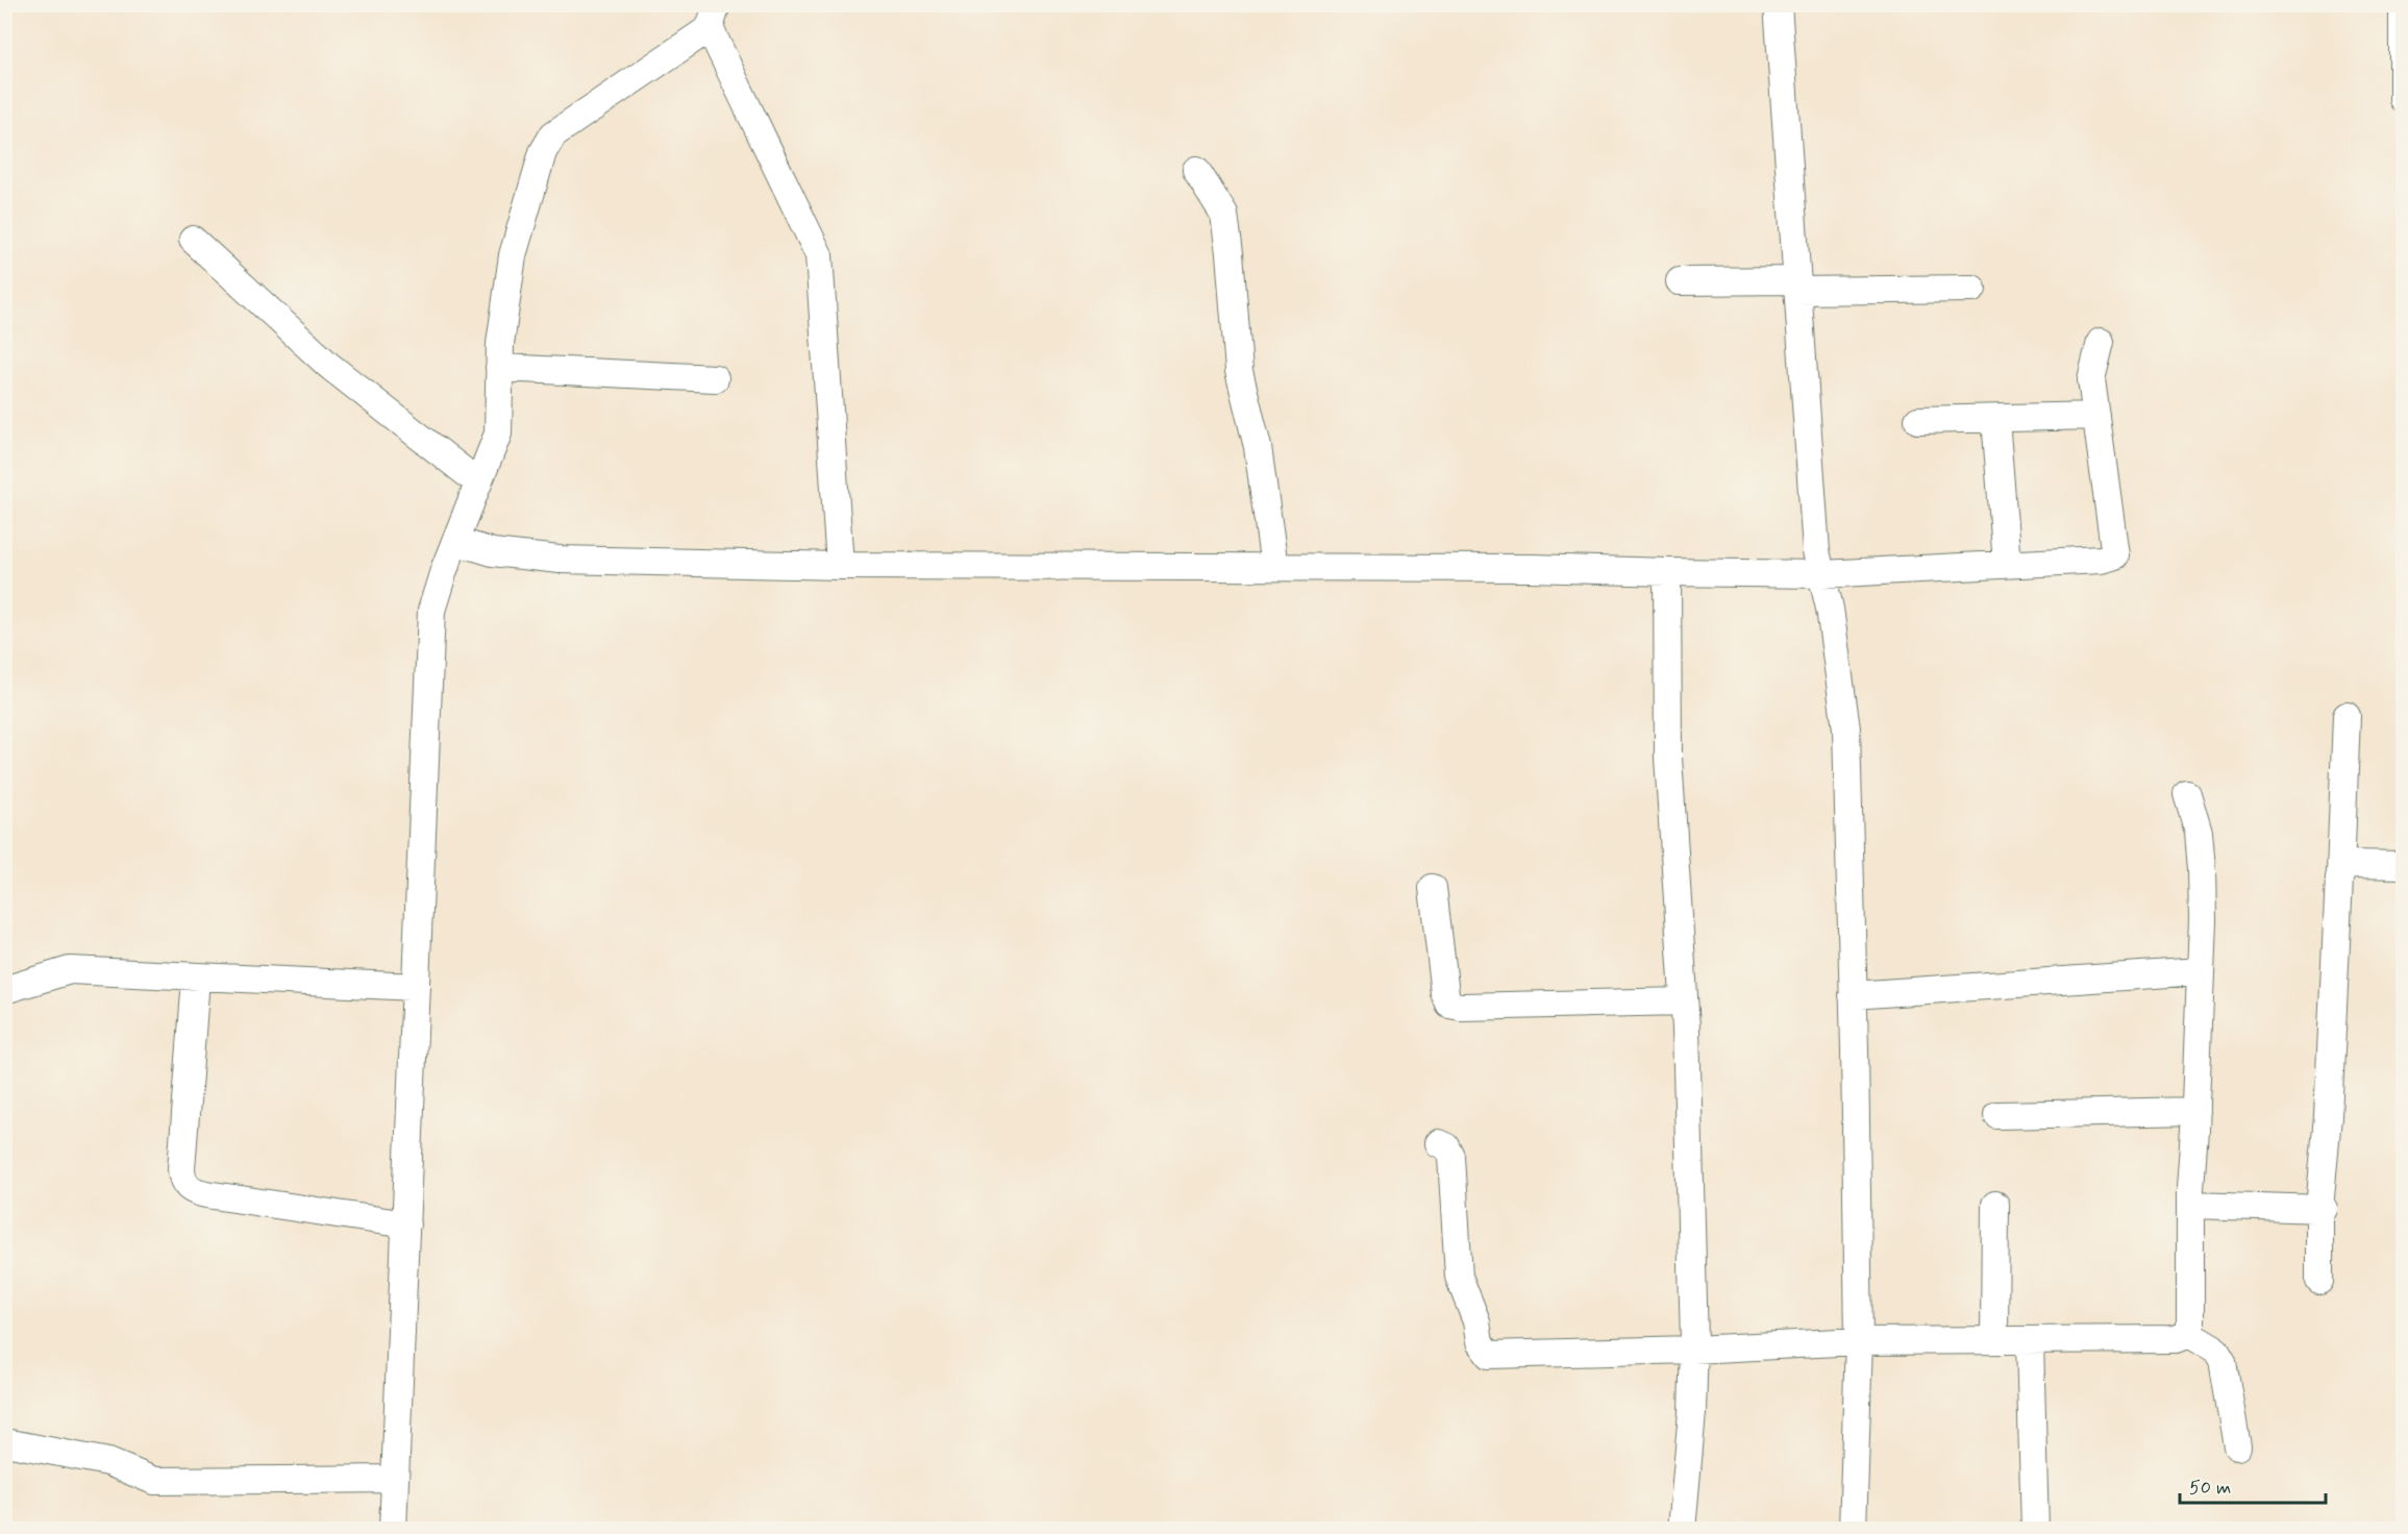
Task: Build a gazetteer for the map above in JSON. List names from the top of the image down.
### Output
{
  "scale_bar": "50 m"
}
